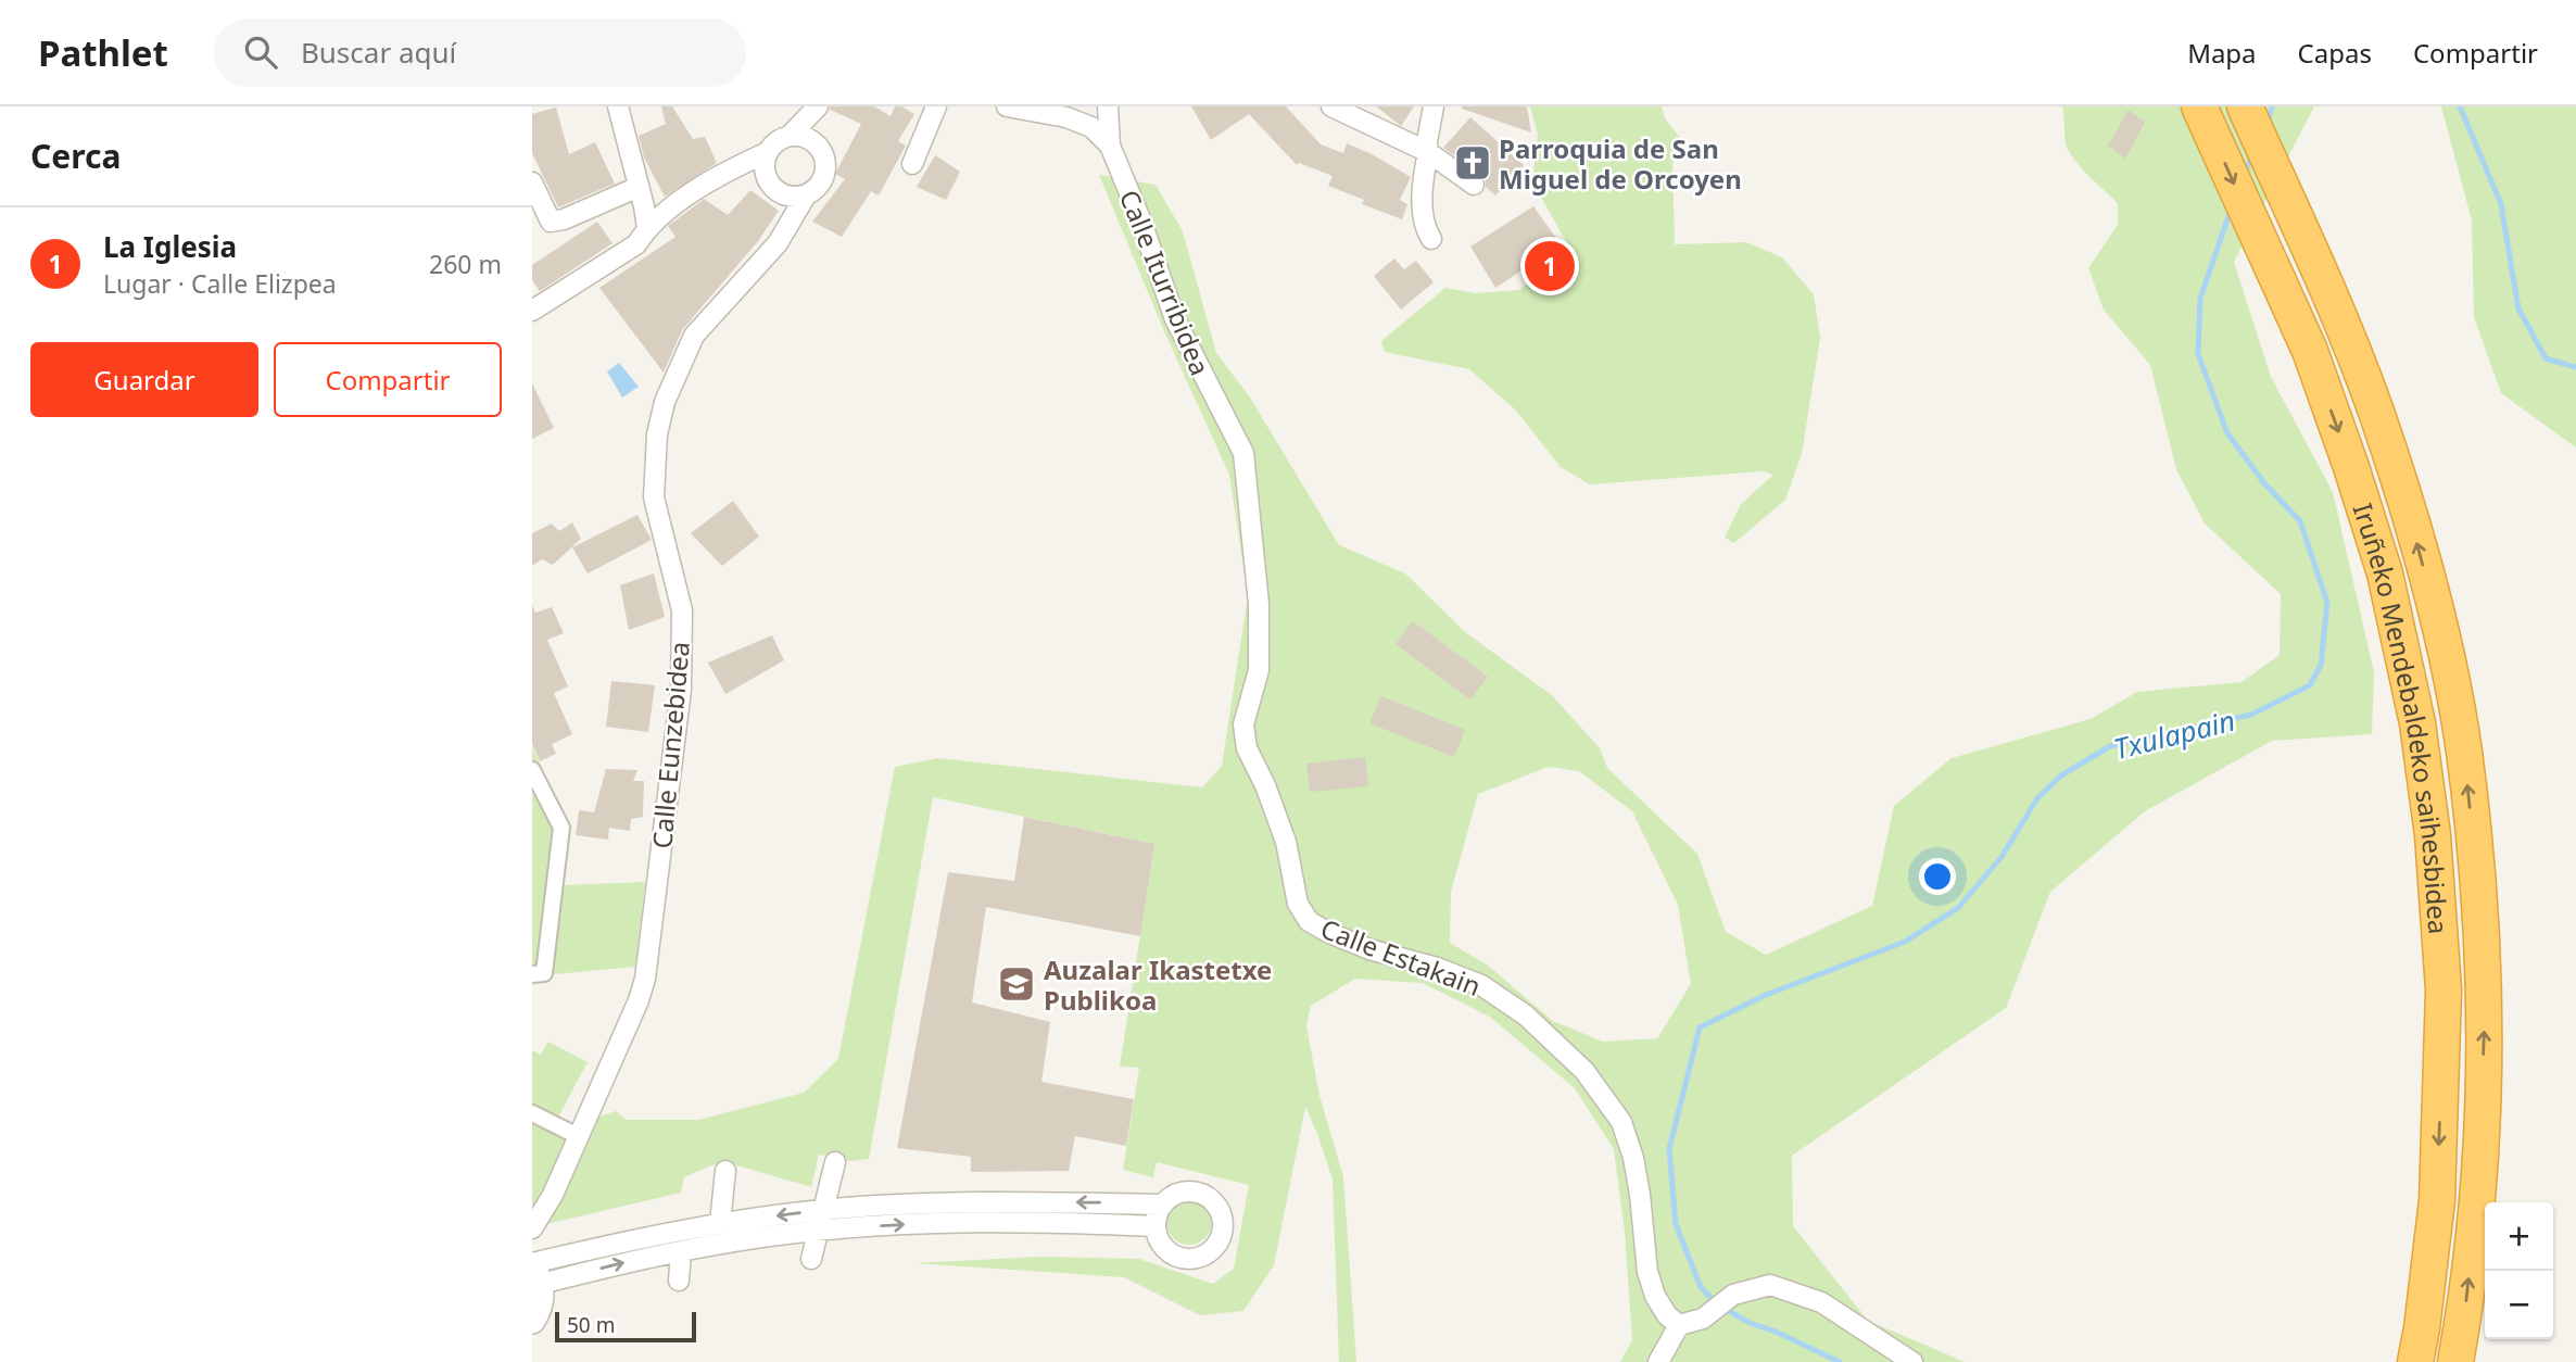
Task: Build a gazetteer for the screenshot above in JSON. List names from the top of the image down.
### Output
{
  "streets": {
    "highway": ["Iruñeko Mendebaldeko saihesbidea"],
    "street": ["Calle Iturribidea", "Calle Eunzebidea", "Calle Estakain"]
  },
  "crossings": [
    ["Calle Iturribidea", "Calle Estakain"]
  ],
  "water": ["Txulapain"],
  "places": {
    "church": ["Parroquia de San Miguel de Orcoyen"],
    "school or university": ["Auzalar Ikastetxe Publikoa"]
  },
  "scale_bar": "50 m",
  "page": {
    "header": "Pathlet",
    "search": "Buscar aquí",
    "nav": ["Mapa", "Capas", "Compartir"],
    "heading": "Cerca",
    "list": [
      {
        "mark": "1",
        "name": "La Iglesia",
        "note": "Lugar · Calle Elizpea",
        "value": "260 m"
      }
    ],
    "pins": "1",
    "buttons": ["Guardar", "Compartir"],
    "map_buttons": ["+", "−"],
    "scale": "50 m"
  }
}
